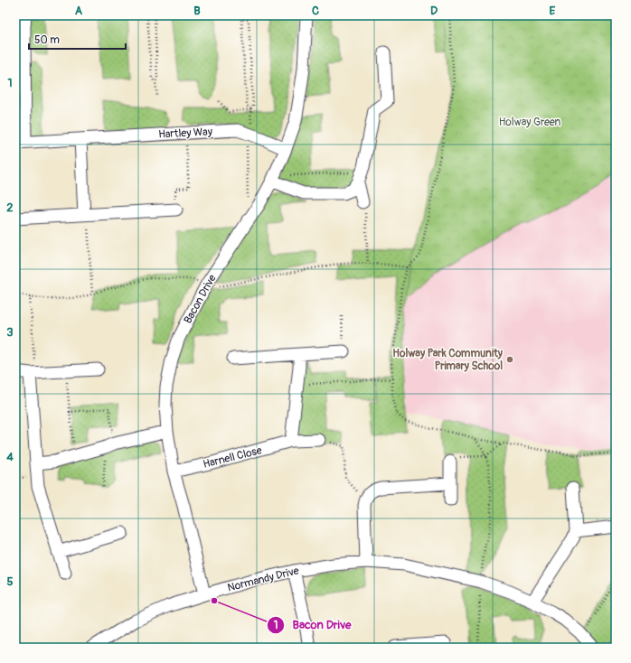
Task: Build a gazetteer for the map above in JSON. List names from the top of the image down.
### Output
{
  "streets": {
    "street": [
      "Hartley Way",
      "Bacon Drive",
      "Harnell Close",
      "Normandy Drive"
    ]
  },
  "crossings": [
    ["Hartley Way", "Bacon Drive"],
    ["Bacon Drive", "Harnell Close"],
    ["Bacon Drive", "Normandy Drive"]
  ],
  "parks": ["Holway Green"],
  "places": ["Holway Park Community Primary School", "Bacon Drive"],
  "scale_bar": "50 m",
  "grid": {
    "columns": [
      "A",
      "B",
      "C",
      "D",
      "E"
    ],
    "rows": [
      "1",
      "2",
      "3",
      "4",
      "5"
    ]
  }
}
